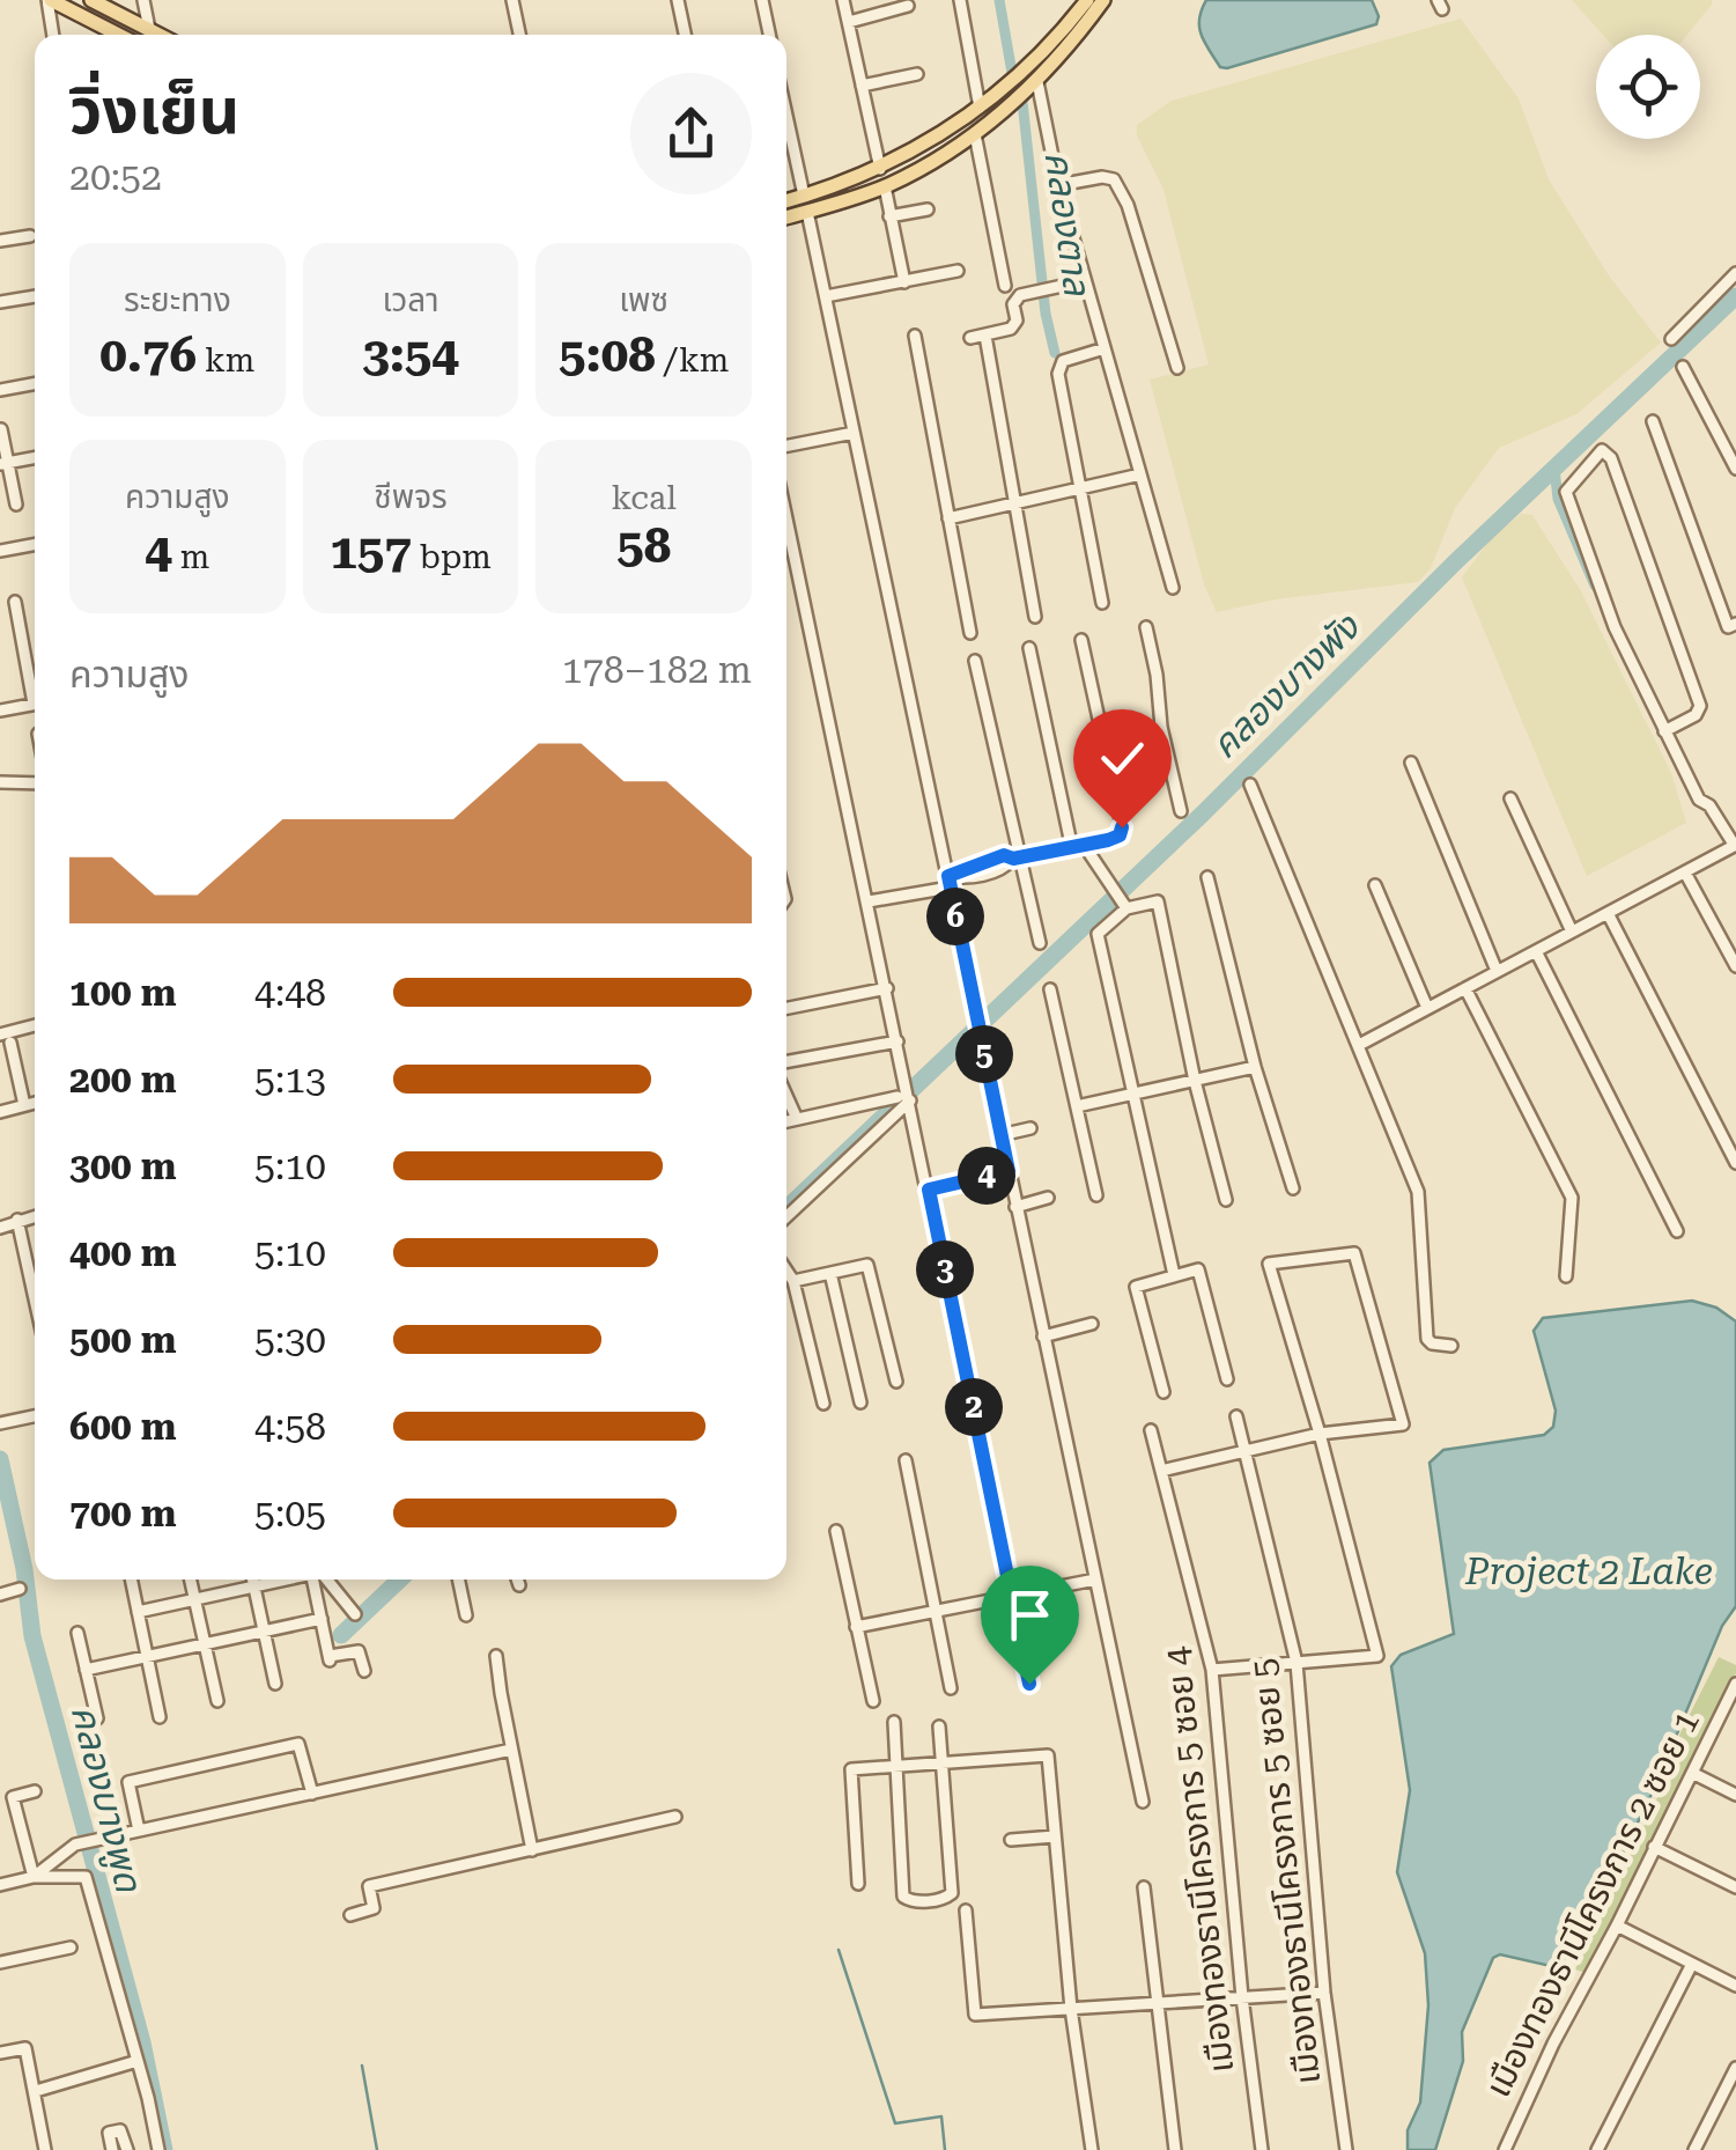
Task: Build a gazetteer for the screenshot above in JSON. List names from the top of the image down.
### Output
{
  "streets": {
    "street": ["เมืองทองธานีโครงการ 5 ซอย 4", "เมืองทองธานีโครงการ 5 ซอย 5", "เมืองทองธานีโครงการ 2 ซอย 1"]
  },
  "water": [
    "คลองตาล",
    "คลองบางพัง",
    "Project 2 Lake",
    "คลองบางพูด"
  ],
  "page": {
    "heading": ["วิ่งเย็น", "20:52"],
    "stats": [
      ["ระยะทาง", "0.76 km"],
      ["เวลา", "3:54"],
      ["เพซ", "5:08 /km"],
      ["ความสูง", "4 m"],
      ["ชีพจร", "157 bpm"],
      ["kcal", "58"]
    ],
    "chart": ["ความสูง", "178–182 m"],
    "pins": [
      "6",
      "5",
      "4",
      "3",
      "2"
    ],
    "list": [
      {
        "name": "100 m",
        "note": "4:48"
      },
      {
        "name": "200 m",
        "note": "5:13"
      },
      {
        "name": "300 m",
        "note": "5:10"
      },
      {
        "name": "400 m",
        "note": "5:10"
      },
      {
        "name": "500 m",
        "note": "5:30"
      },
      {
        "name": "600 m",
        "note": "4:58"
      },
      {
        "name": "700 m",
        "note": "5:05"
      }
    ]
  }
}
